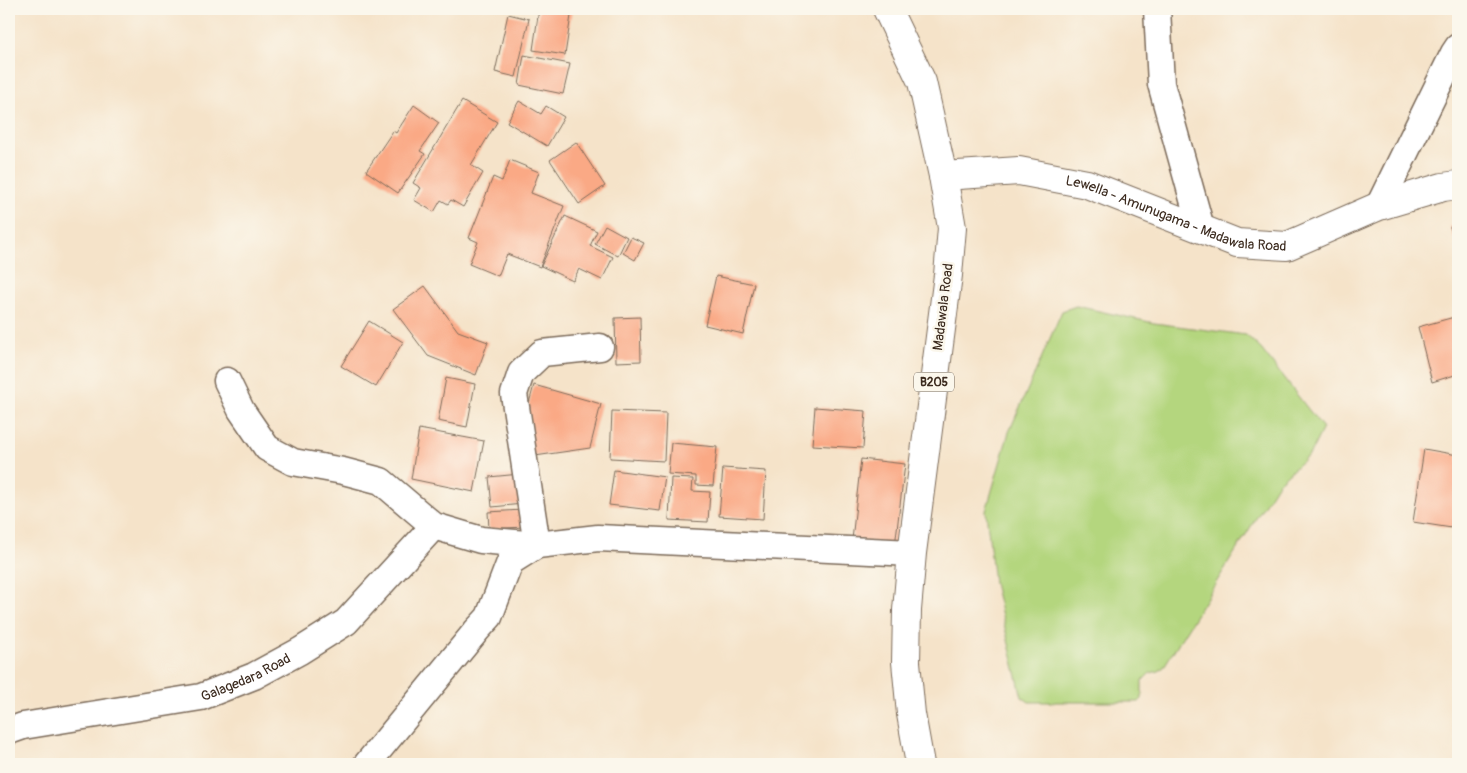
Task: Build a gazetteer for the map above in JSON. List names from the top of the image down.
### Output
{
  "streets": {
    "main road": ["Lewella - Amunugama - Madawala Road", "Madawala Road", "B205"],
    "street": ["Galagedara Road"]
  },
  "crossings": [
    ["Lewella - Amunugama - Madawala Road", "Madawala Road"]
  ]
}
